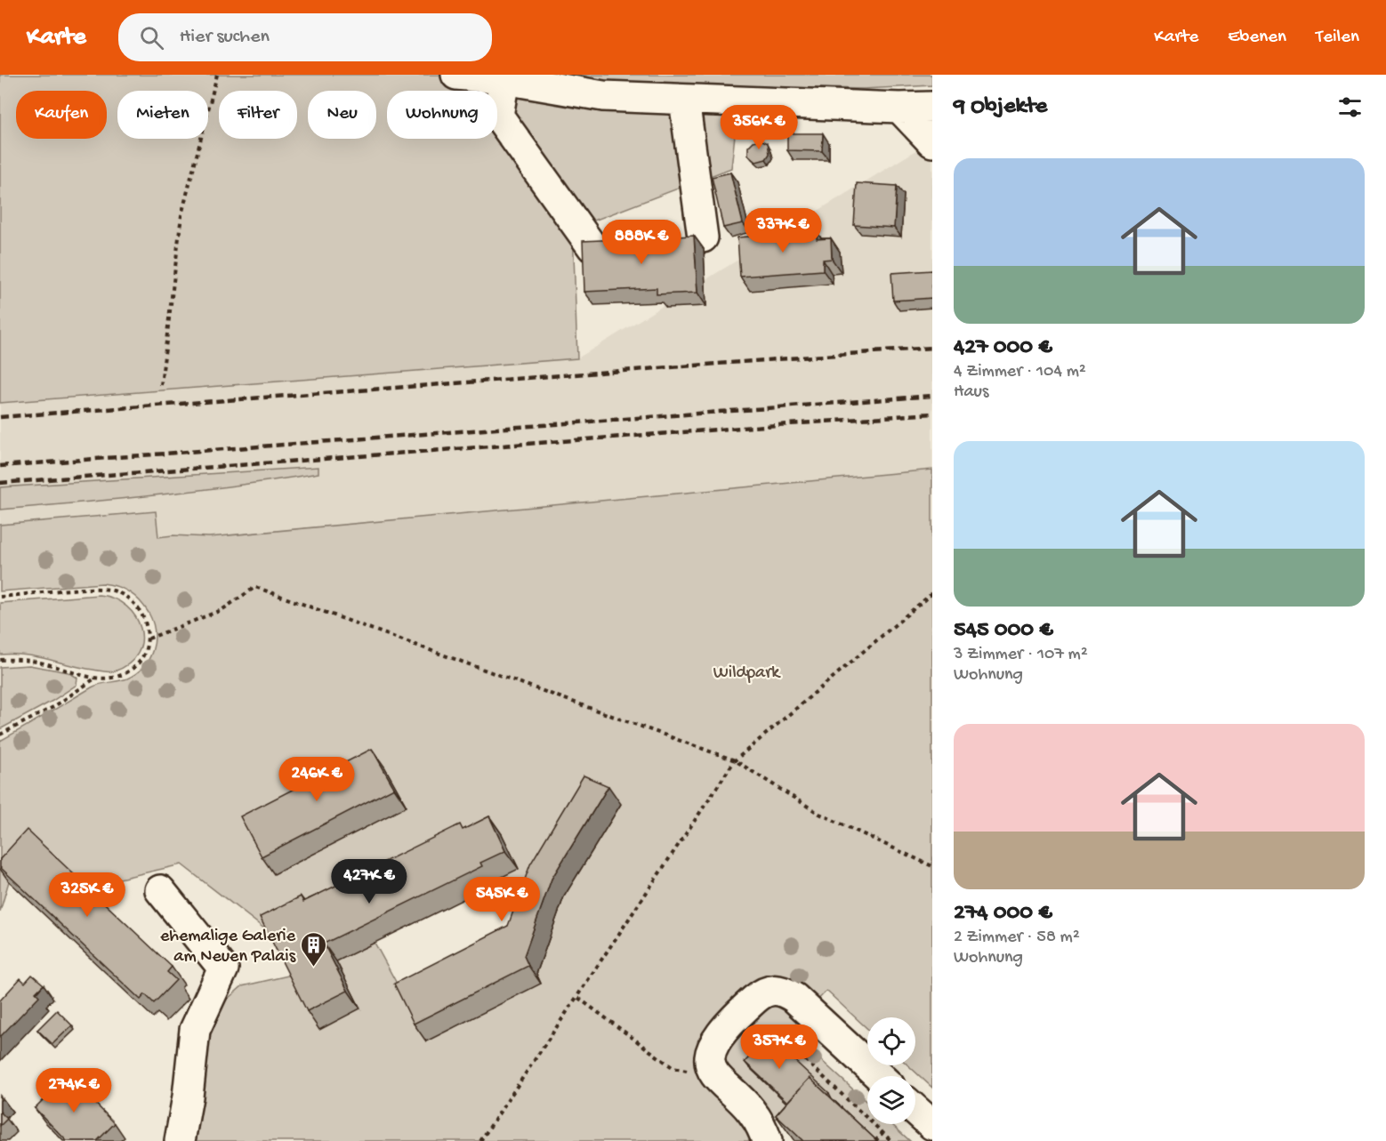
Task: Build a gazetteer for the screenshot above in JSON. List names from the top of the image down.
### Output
{
  "parks": ["Wildpark"],
  "places": {
    "building": ["ehemalige Galerie am Neuen Palais"]
  },
  "page": {
    "header": "Karte",
    "search": "Hier suchen",
    "nav": ["Karte", "Ebenen", "Teilen"],
    "heading": "9 Objekte",
    "chip": [
      "Kaufen",
      "Mieten",
      "Filter",
      "Neu",
      "Wohnung"
    ],
    "price": [
      "356K €",
      "337K €",
      "888K €",
      "246K €",
      "427K €",
      "325K €",
      "545K €",
      "357K €",
      "274K €"
    ],
    "list": [
      {
        "name": "427 000 €",
        "note": "4 Zimmer · 104 m² · Haus"
      },
      {
        "name": "545 000 €",
        "note": "3 Zimmer · 107 m² · Wohnung"
      },
      {
        "name": "274 000 €",
        "note": "2 Zimmer · 58 m² · Wohnung"
      }
    ]
  }
}
